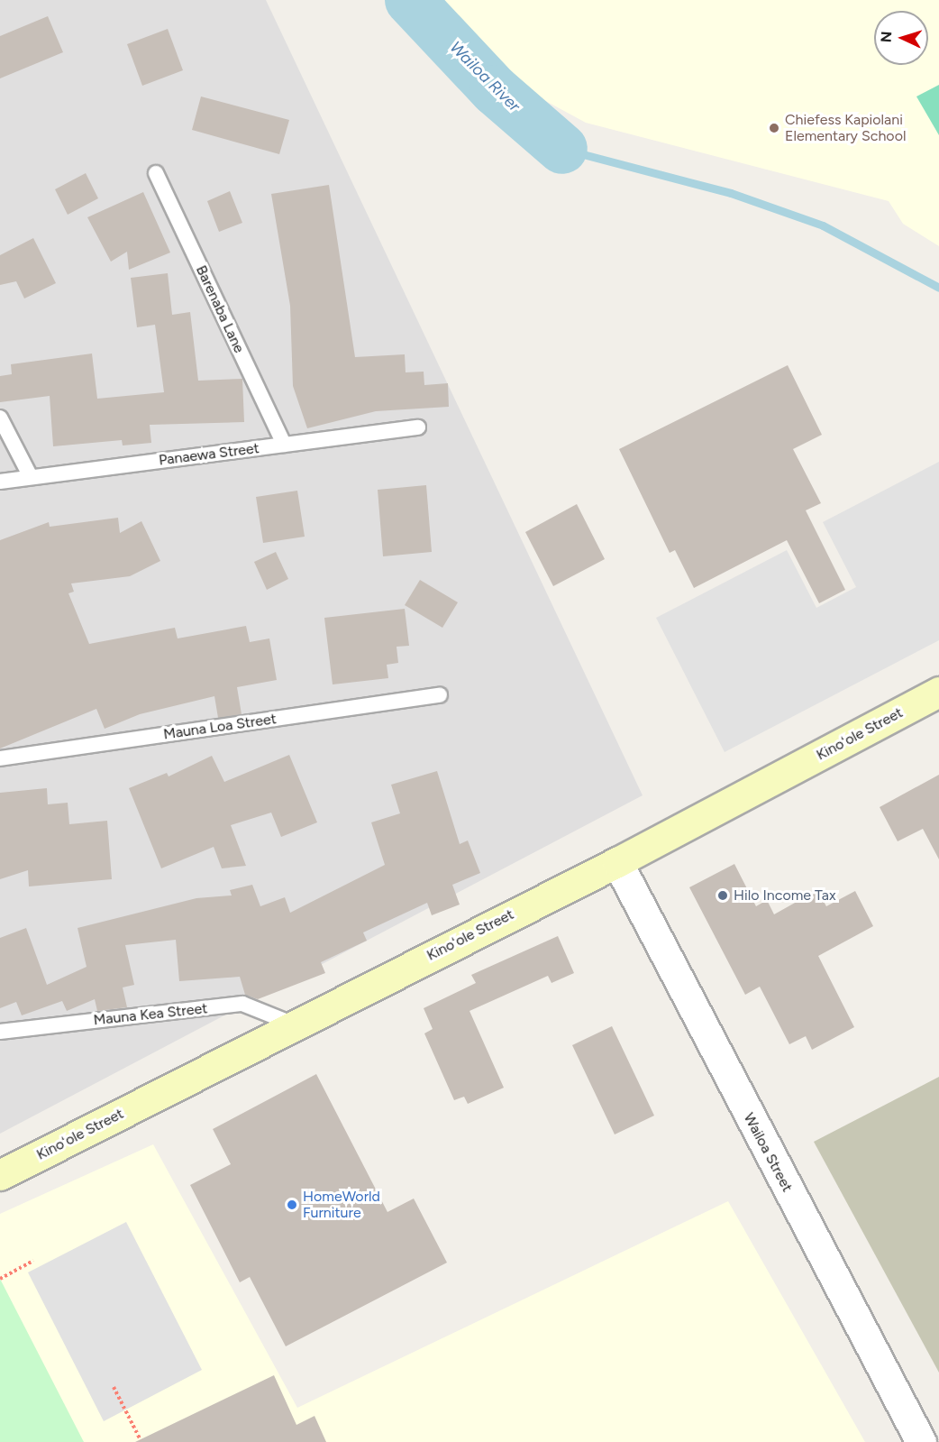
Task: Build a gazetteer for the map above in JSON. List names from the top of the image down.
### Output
{
  "streets": {
    "street": ["Kinoʻole Street", "Wailoa Street"],
    "lane": [
      "Barenaba Lane",
      "Panaewa Street",
      "Mauna Loa Street",
      "Mauna Kea Street"
    ]
  },
  "crossings": [
    ["Barenaba Lane", "Panaewa Street"],
    ["Kinoʻole Street", "Mauna Kea Street"],
    ["Kinoʻole Street", "Wailoa Street"]
  ],
  "water": ["Wailoa River"],
  "places": ["Chiefess Kapiolani Elementary School", "Hilo Income Tax", "HomeWorld Furniture"],
  "north": "left"
}
